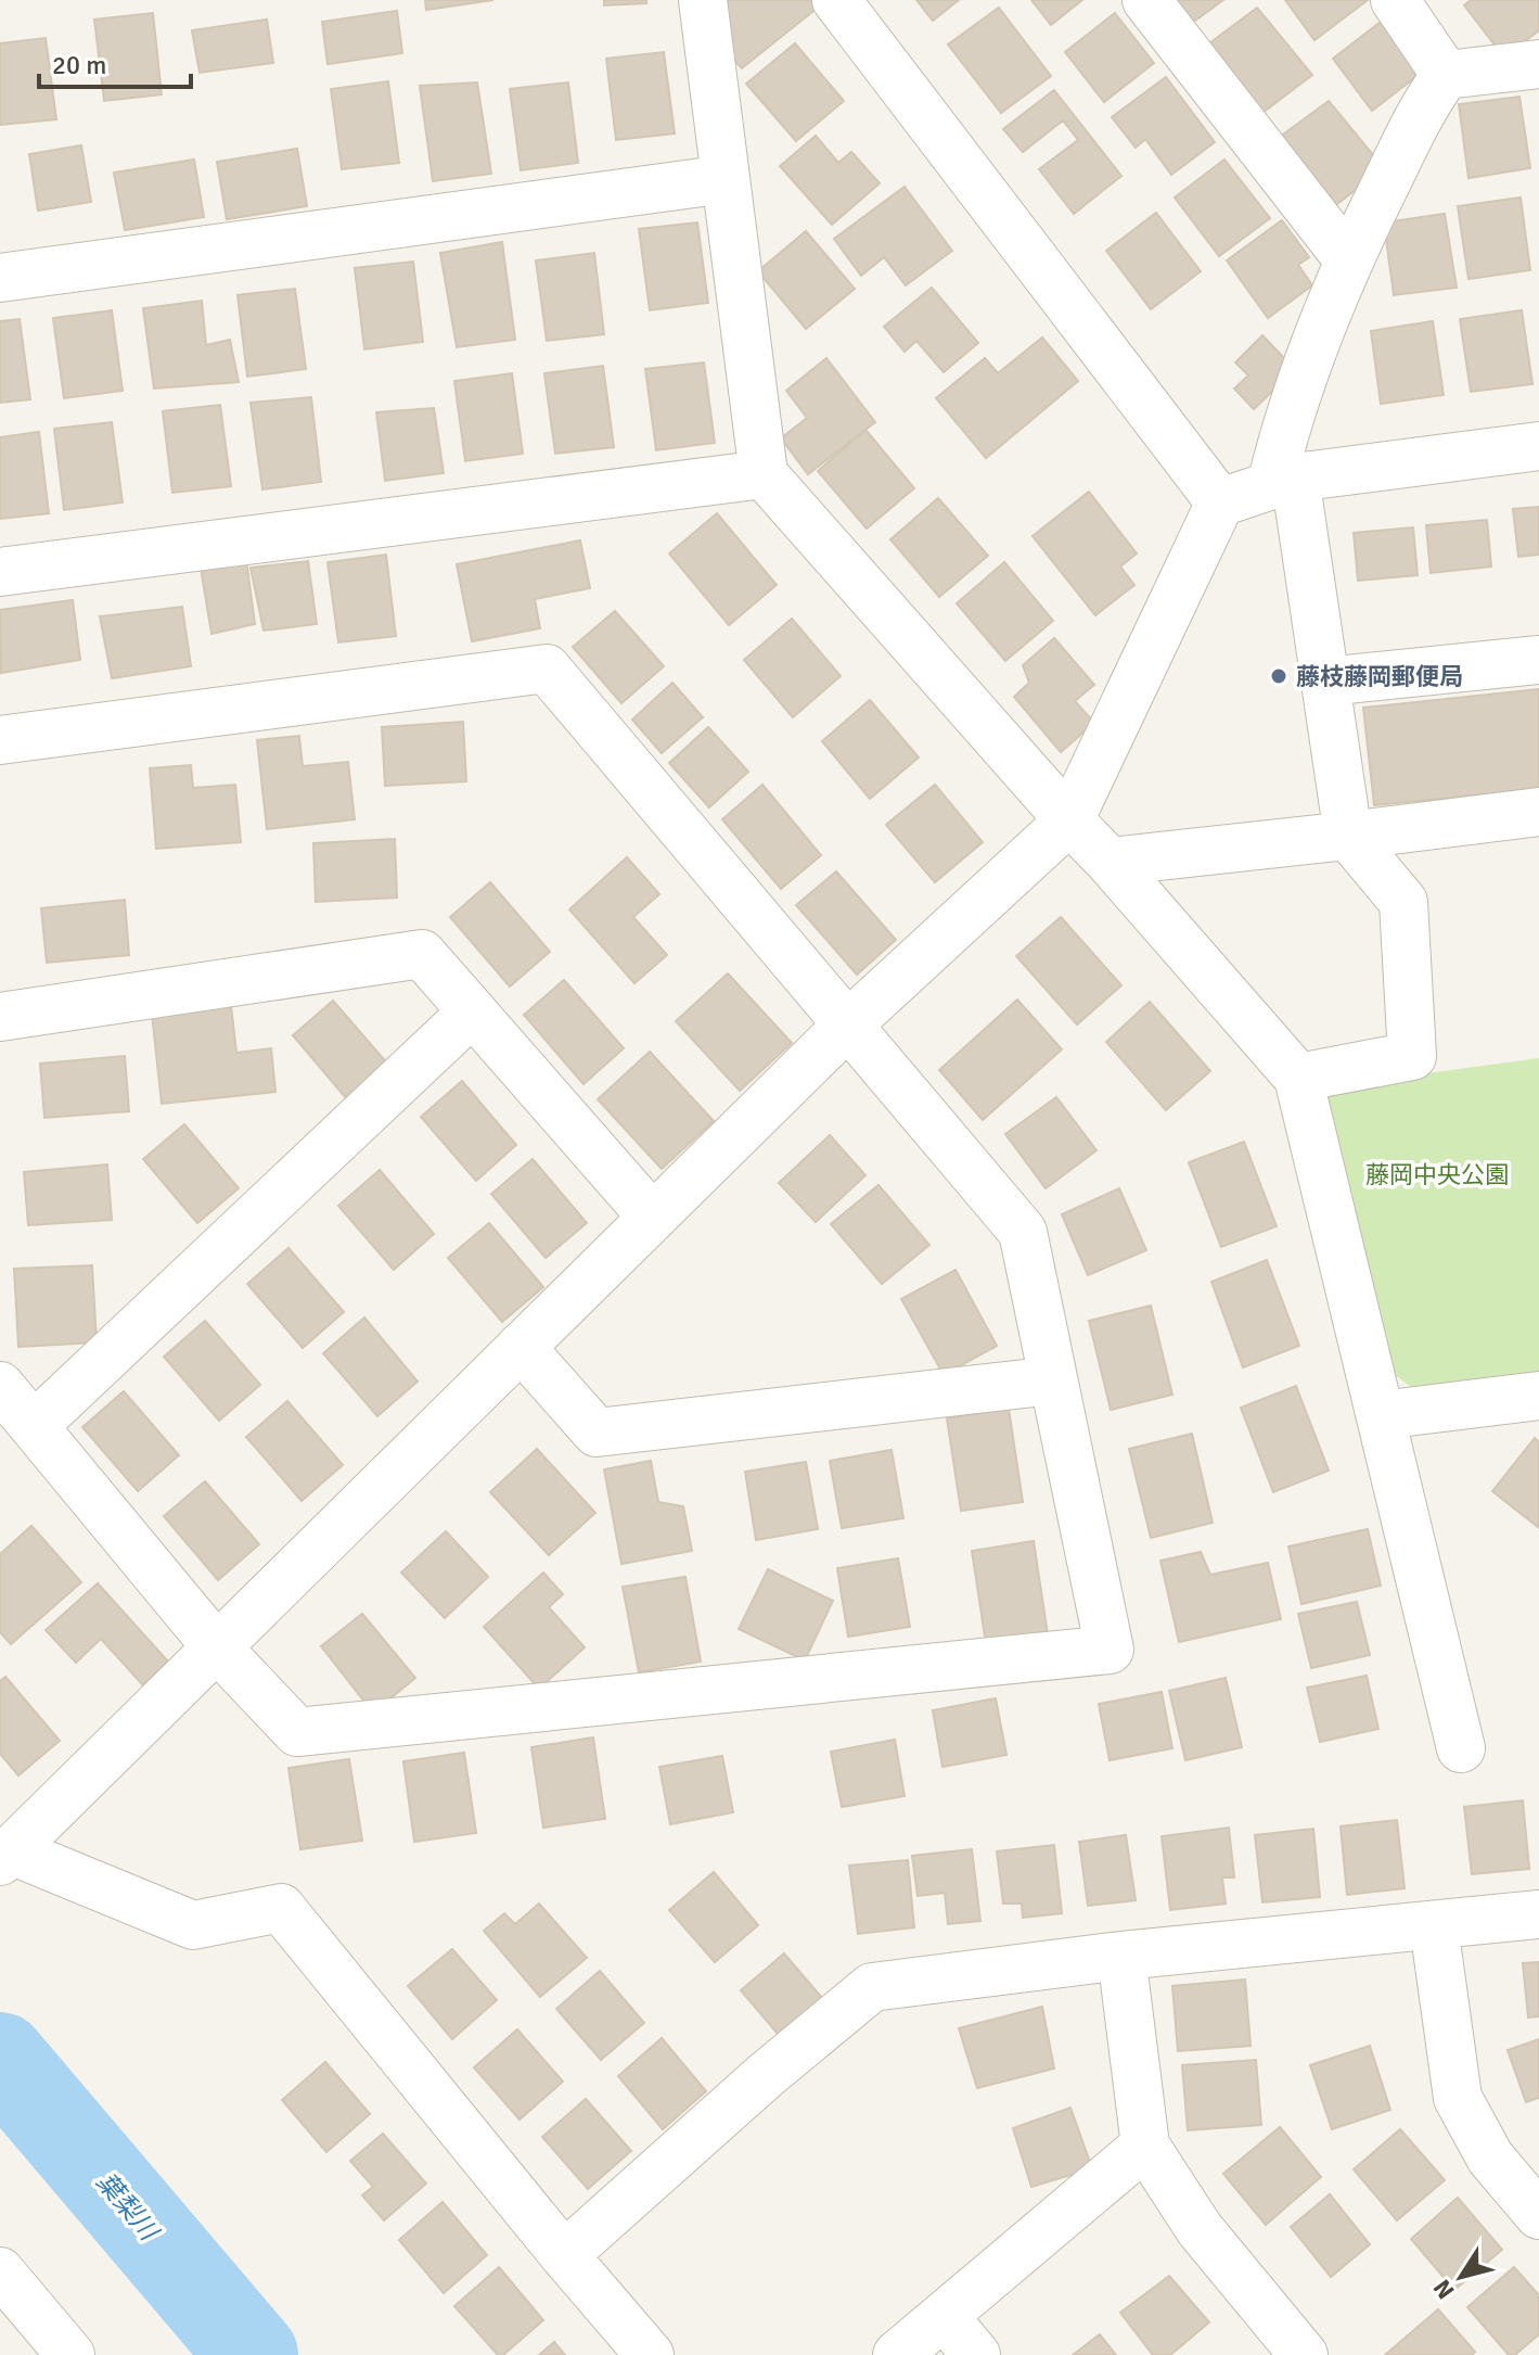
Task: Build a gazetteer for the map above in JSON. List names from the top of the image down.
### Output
{
  "water": ["葉梨川"],
  "parks": ["藤岡中央公園"],
  "places": ["藤枝藤岡郵便局"],
  "scale_bar": "20 m",
  "north": "bottom left"
}
